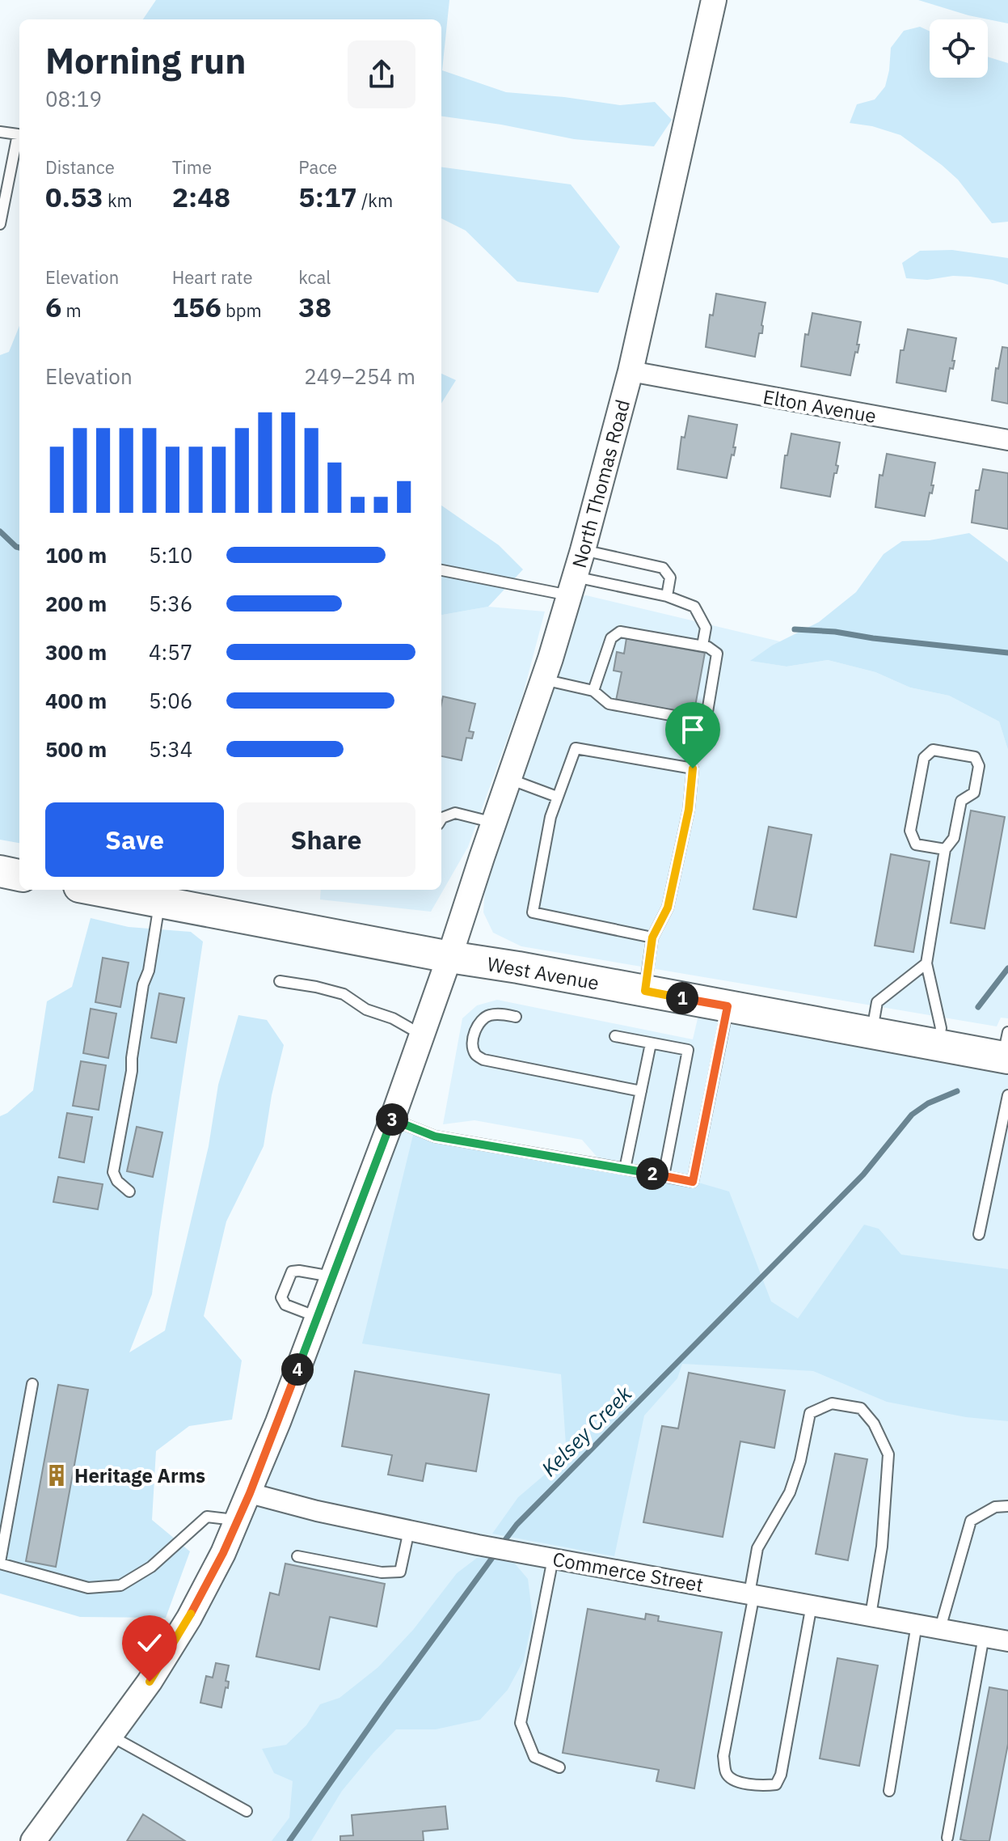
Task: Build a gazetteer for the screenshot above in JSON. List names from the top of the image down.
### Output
{
  "streets": {
    "main road": ["West Avenue"],
    "street": ["Elton Avenue", "North Thomas Road", "Commerce Street"]
  },
  "crossings": [
    ["Elton Avenue", "North Thomas Road"],
    ["North Thomas Road", "West Avenue"],
    ["North Thomas Road", "Commerce Street"]
  ],
  "water": ["Kelsey Creek"],
  "places": {
    "building": ["Heritage Arms"]
  },
  "page": {
    "heading": ["Morning run", "08:19"],
    "stats": [
      ["Distance", "0.53 km"],
      ["Time", "2:48"],
      ["Pace", "5:17 /km"],
      ["Elevation", "6 m"],
      ["Heart rate", "156 bpm"],
      ["kcal", "38"]
    ],
    "chart": ["Elevation", "249–254 m"],
    "list": [
      {
        "name": "100 m",
        "note": "5:10"
      },
      {
        "name": "200 m",
        "note": "5:36"
      },
      {
        "name": "300 m",
        "note": "4:57"
      },
      {
        "name": "400 m",
        "note": "5:06"
      },
      {
        "name": "500 m",
        "note": "5:34"
      }
    ],
    "buttons": ["Save", "Share"],
    "pins": [
      "1",
      "3",
      "2",
      "4"
    ]
  }
}
